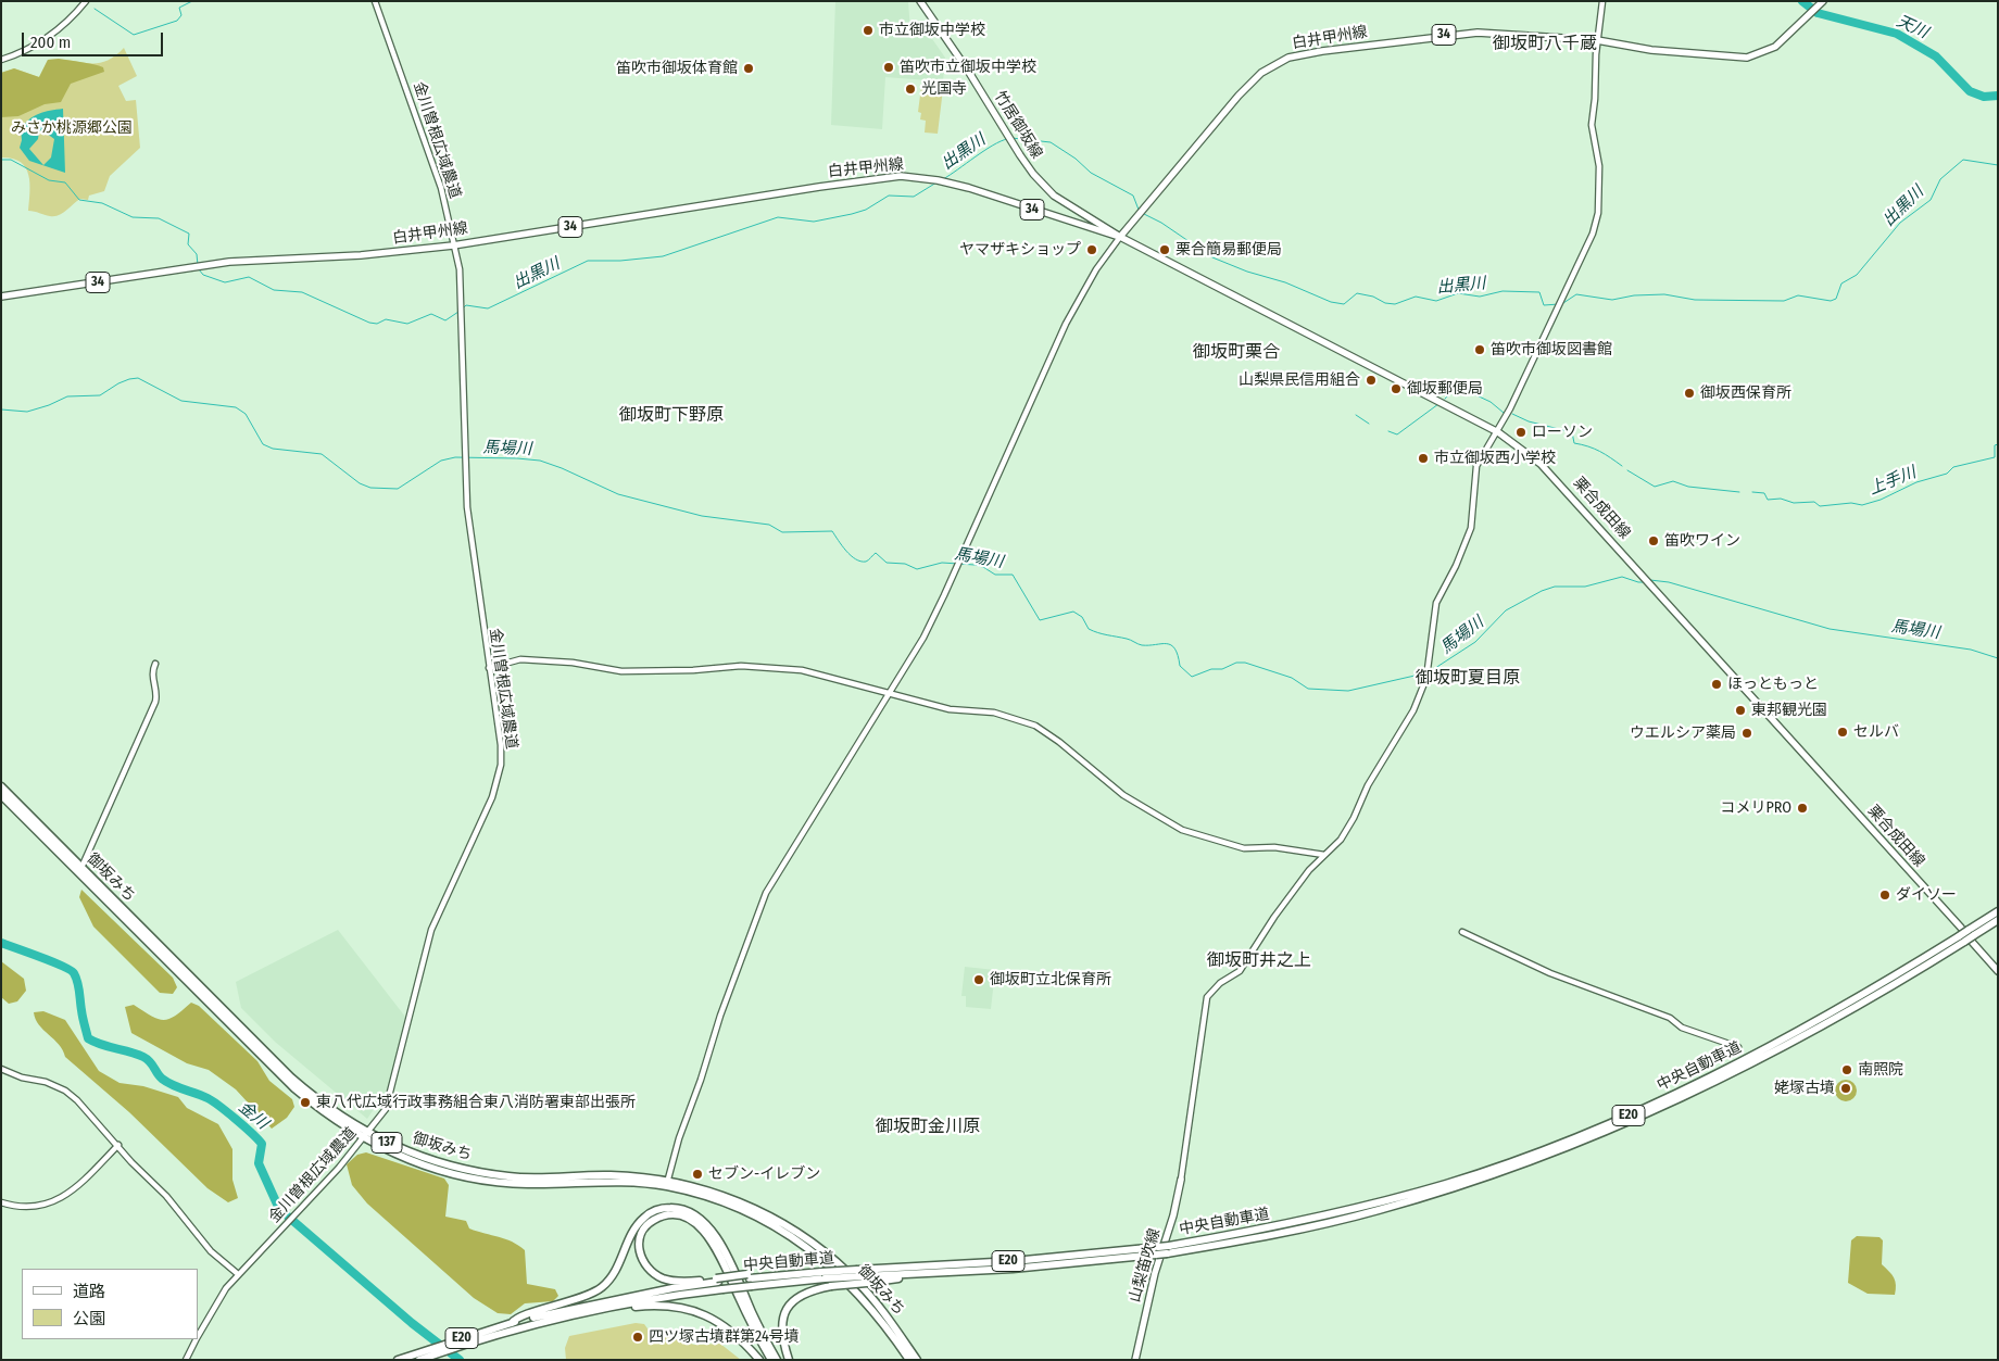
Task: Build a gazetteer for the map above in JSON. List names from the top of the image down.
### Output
{
  "streets": {
    "highway": [
      "御坂みち",
      "中央自動車道",
      "E20",
      "137"
    ],
    "main road": [
      "34",
      "白井甲州線",
      "竹居御坂線",
      "栗合成田線",
      "山梨笛吹線"
    ],
    "street": ["金川曽根広域農道"]
  },
  "crossings": [
    ["白井甲州線", "竹居御坂線"],
    ["白井甲州線", "金川曽根広域農道"],
    ["白井甲州線", "栗合成田線"],
    ["竹居御坂線", "栗合成田線"],
    ["金川曽根広域農道", "御坂みち"],
    ["栗合成田線", "中央自動車道"],
    ["中央自動車道", "E20"]
  ],
  "districts": [
    "御坂町八千蔵",
    "御坂町栗合",
    "御坂町下野原",
    "御坂町夏目原",
    "御坂町井之上",
    "御坂町金川原"
  ],
  "water": [
    "天川",
    "出黒川",
    "馬場川",
    "上手川",
    "金川"
  ],
  "parks": ["みさか桃源郷公園"],
  "places": [
    "市立御坂中学校",
    "笛吹市立御坂中学校",
    "笛吹市御坂体育館",
    "光国寺",
    "ヤマザキショップ",
    "栗合簡易郵便局",
    "笛吹市御坂図書館",
    "山梨県民信用組合",
    "御坂郵便局",
    "御坂西保育所",
    "ローソン",
    "市立御坂西小学校",
    "笛吹ワイン",
    "ほっともっと",
    "東邦観光園",
    "セルバ",
    "ウエルシア薬局",
    "コメリPRO",
    "ダイソー",
    "御坂町立北保育所",
    "南照院",
    "姥塚古墳",
    "東八代広域行政事務組合東八消防署東部出張所",
    "セブン-イレブン",
    "四ツ塚古墳群第24号墳"
  ],
  "legend": ["道路", "公園"],
  "scale_bar": "200 m"
}
